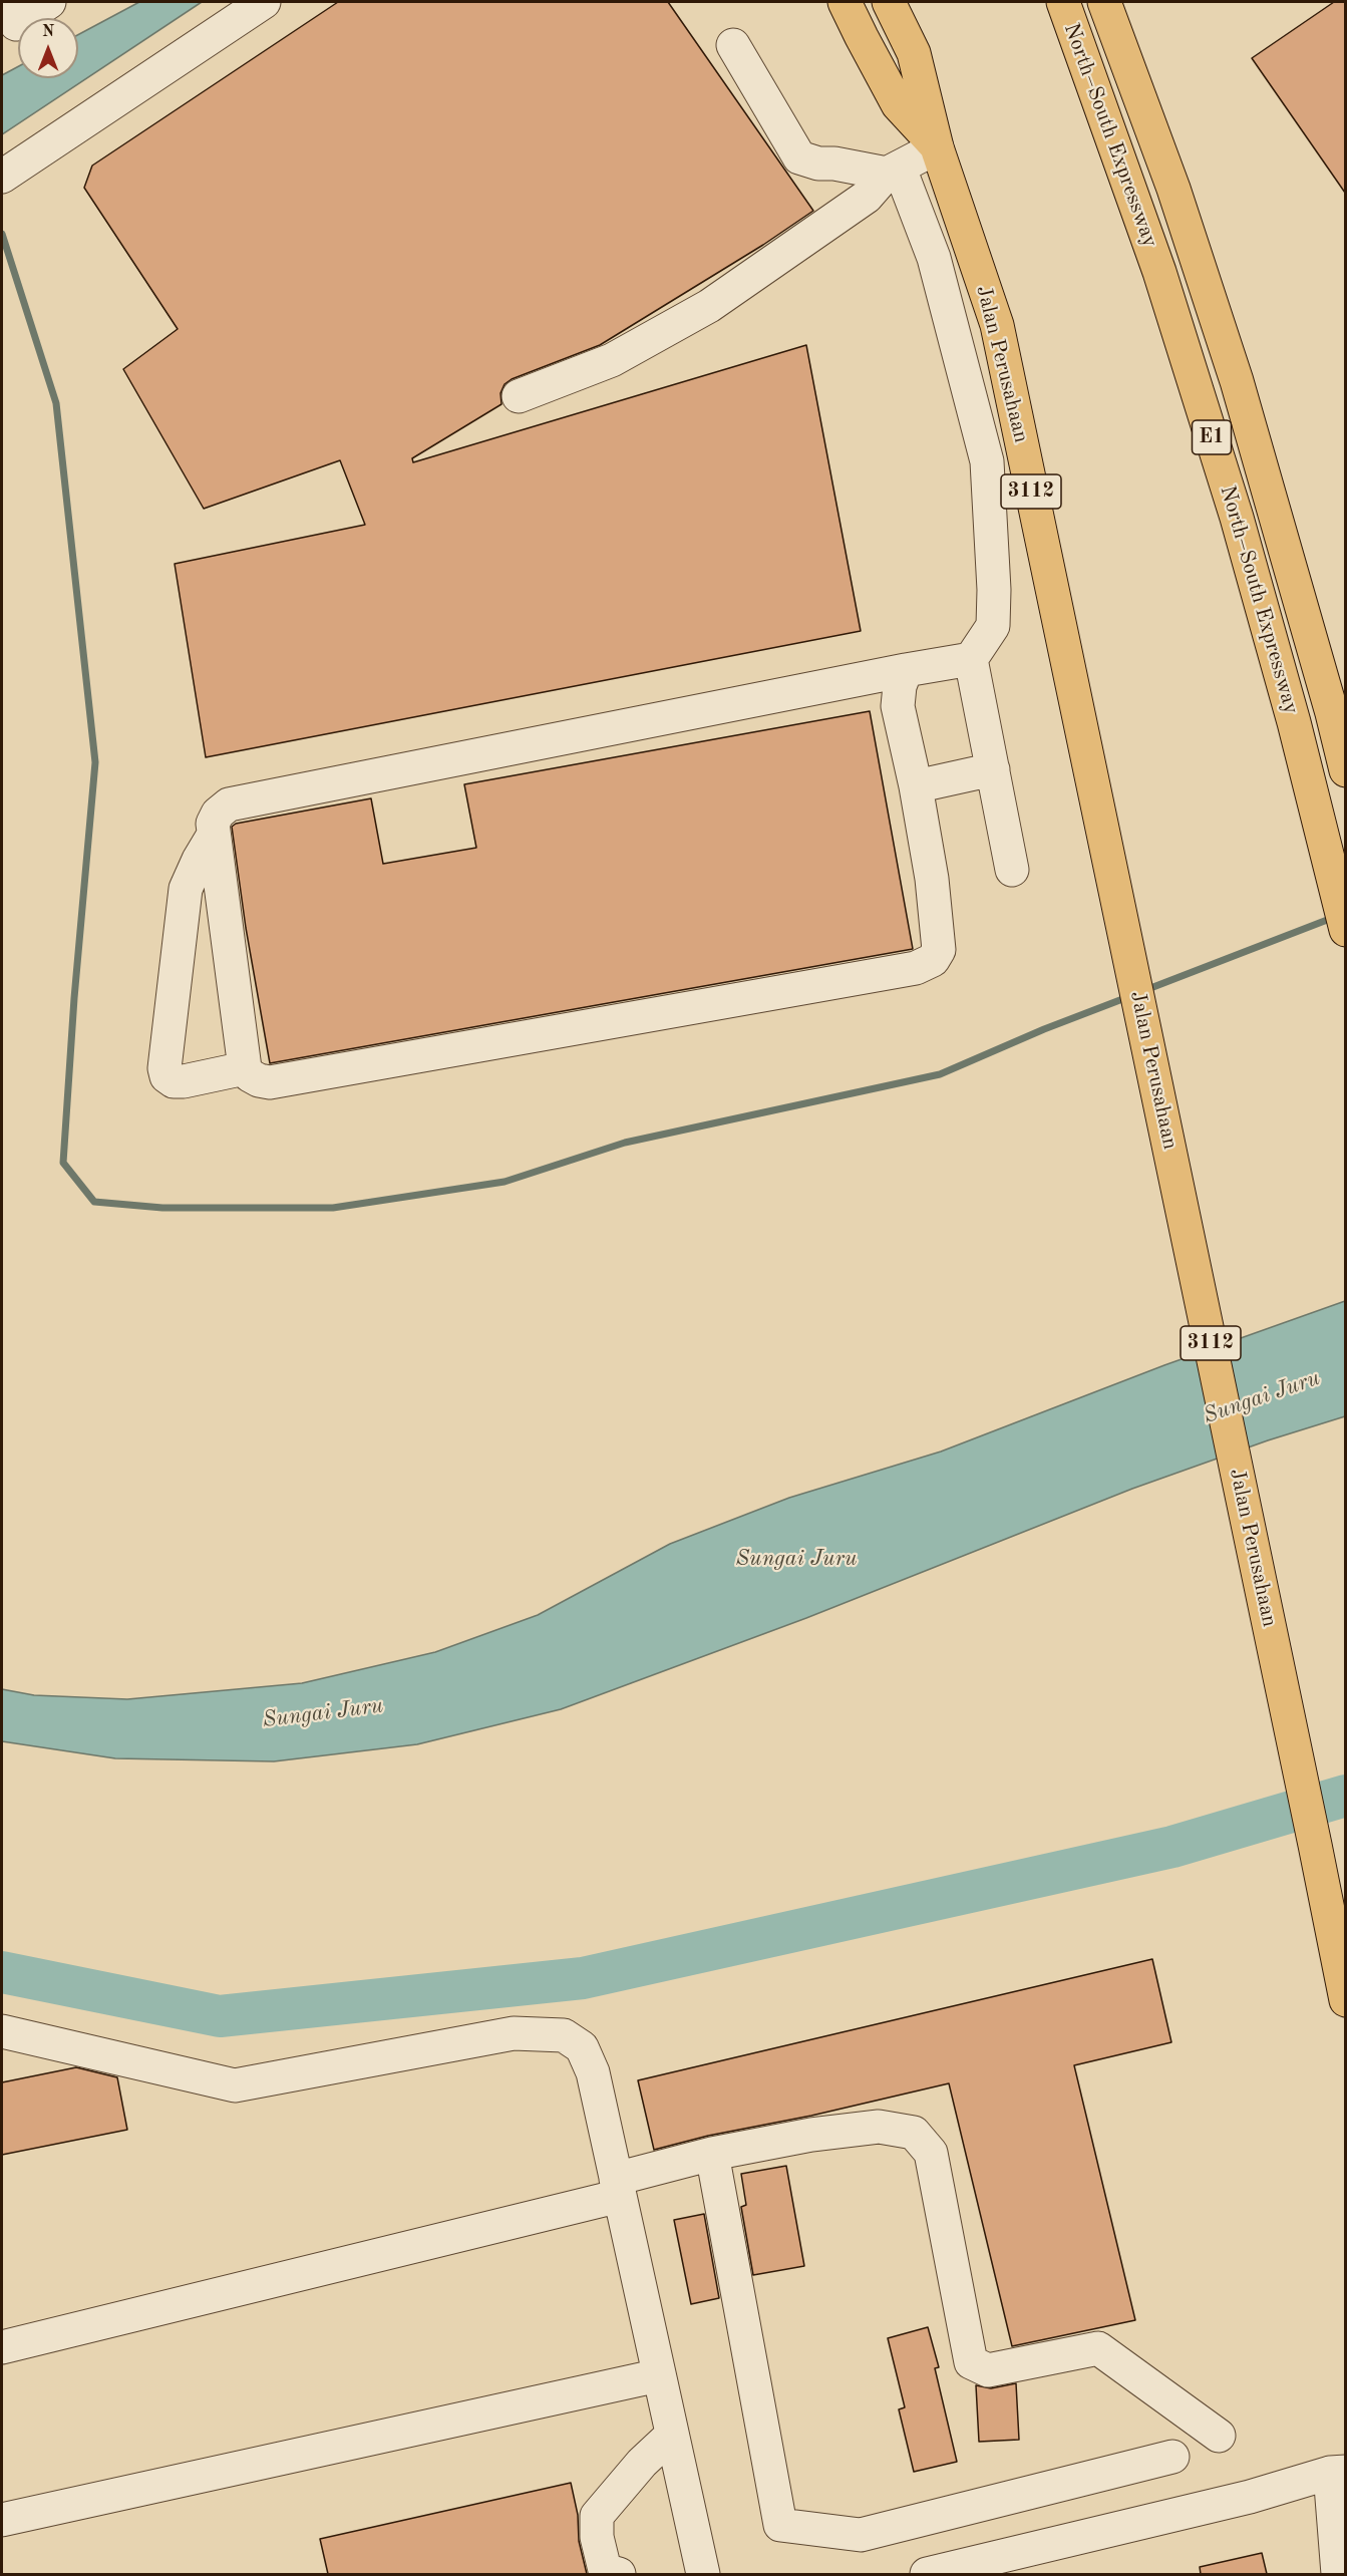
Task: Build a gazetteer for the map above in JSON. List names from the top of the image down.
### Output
{
  "streets": {
    "main road": [
      "North–South Expressway",
      "Jalan Perusahaan",
      "E1",
      "3112"
    ]
  },
  "water": ["Sungai Juru"],
  "north": "top"
}
